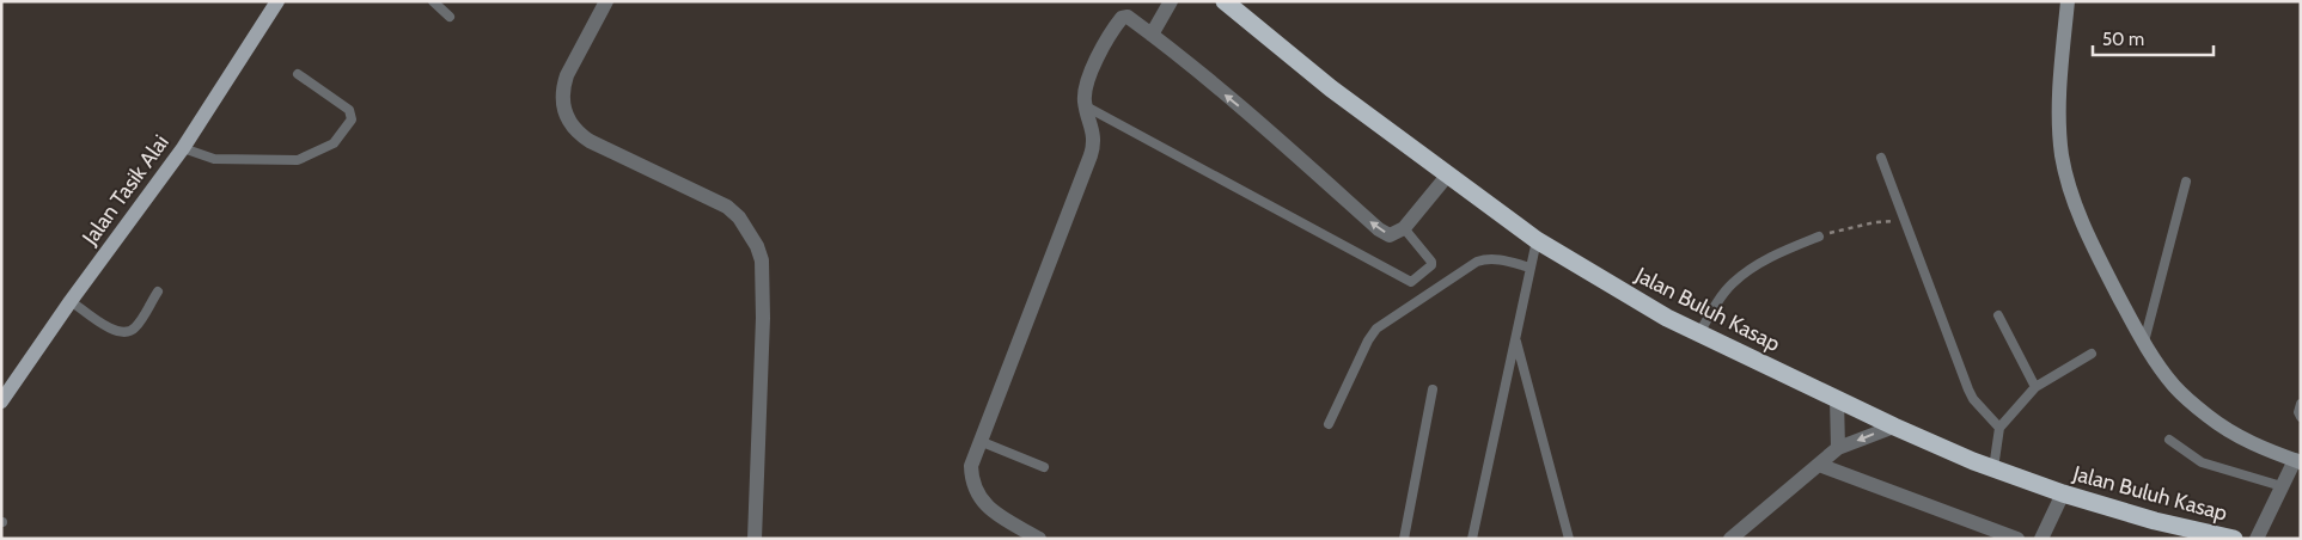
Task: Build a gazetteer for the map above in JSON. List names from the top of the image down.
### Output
{
  "streets": {
    "highway": ["Jalan Buluh Kasap"],
    "main road": ["Jalan Tasik Alai"]
  },
  "scale_bar": "50 m"
}
